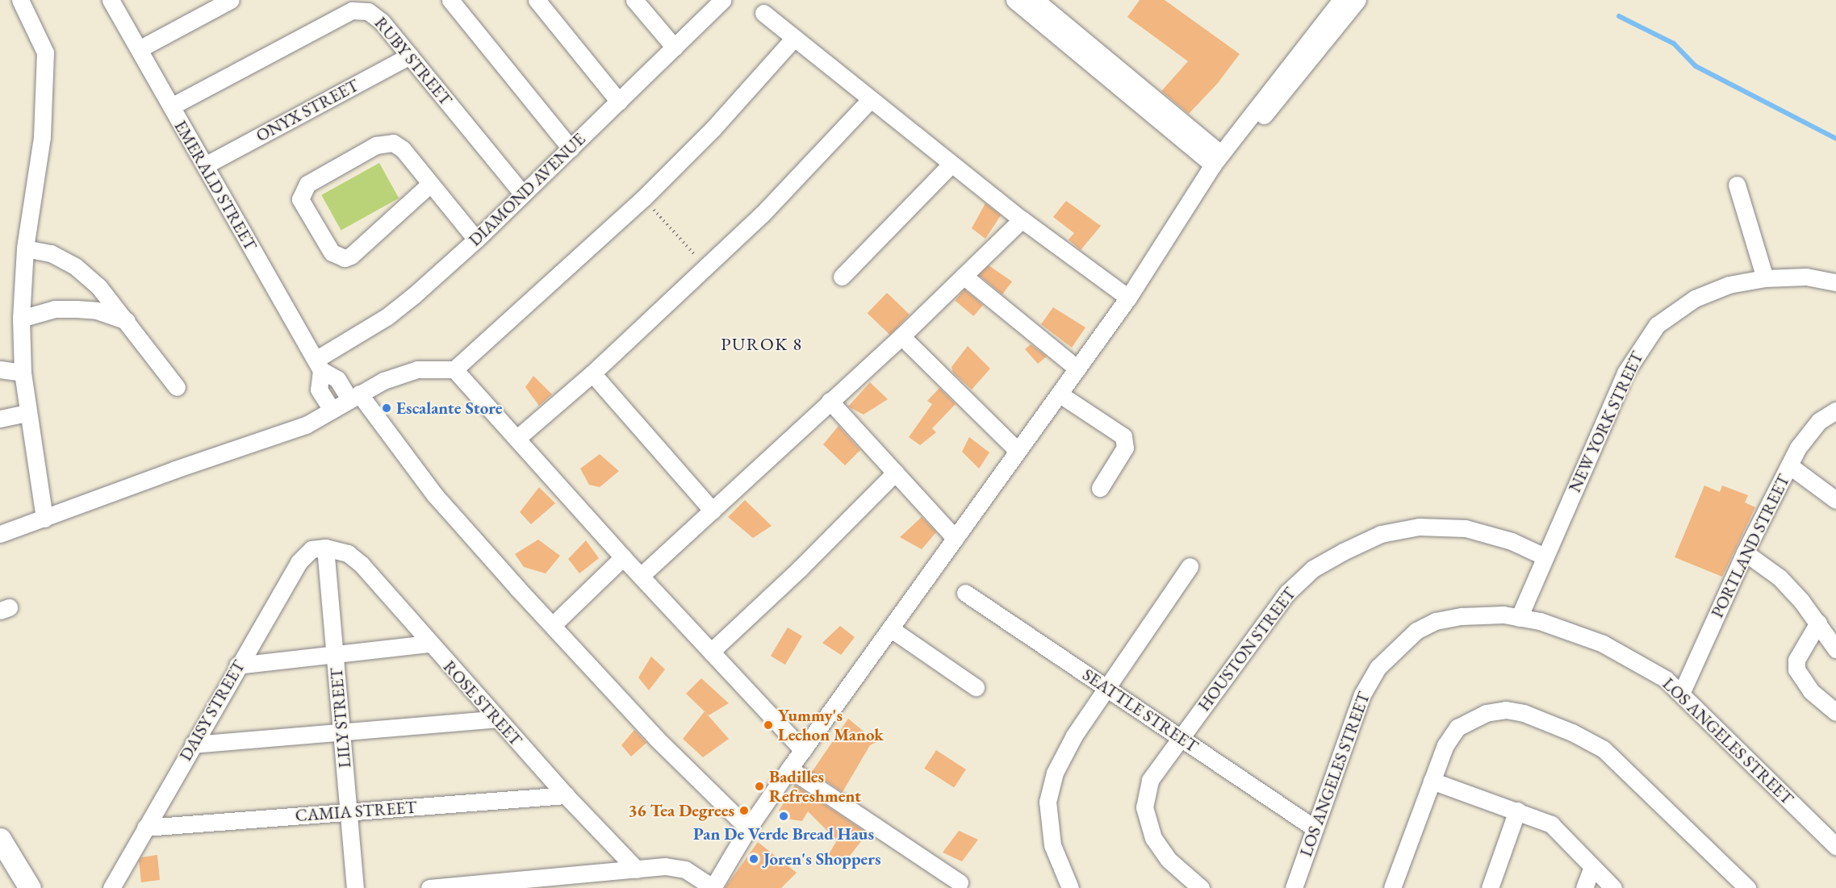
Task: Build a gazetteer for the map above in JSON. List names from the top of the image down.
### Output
{
  "streets": {
    "street": [
      "RUBY STREET",
      "ONYX STREET",
      "EMERALD STREET",
      "DIAMOND AVENUE",
      "NEW YORK STREET",
      "PORTLAND STREET",
      "HOUSTON STREET",
      "ROSE STREET",
      "DAISY STREET",
      "SEATTLE STREET",
      "LILY STREET",
      "LOS ANGELES STREET",
      "CAMIA STREET"
    ]
  },
  "crossings": [
    ["RUBY STREET", "ONYX STREET"],
    ["RUBY STREET", "EMERALD STREET"],
    ["RUBY STREET", "DIAMOND AVENUE"],
    ["ONYX STREET", "EMERALD STREET"],
    ["EMERALD STREET", "DIAMOND AVENUE"],
    ["NEW YORK STREET", "HOUSTON STREET"],
    ["NEW YORK STREET", "LOS ANGELES STREET"],
    ["PORTLAND STREET", "LOS ANGELES STREET"],
    ["HOUSTON STREET", "SEATTLE STREET"],
    ["ROSE STREET", "DAISY STREET"],
    ["ROSE STREET", "LILY STREET"],
    ["ROSE STREET", "CAMIA STREET"],
    ["DAISY STREET", "LILY STREET"],
    ["DAISY STREET", "CAMIA STREET"],
    ["SEATTLE STREET", "LOS ANGELES STREET"],
    ["LILY STREET", "CAMIA STREET"]
  ],
  "districts": ["PUROK 8"],
  "places": [
    "Escalante Store",
    "Yummy's Lechon Manok",
    "Badilles Refreshment",
    "36 Tea Degrees",
    "Pan De Verde Bread Haus",
    "Joren's Shoppers"
  ]
}
